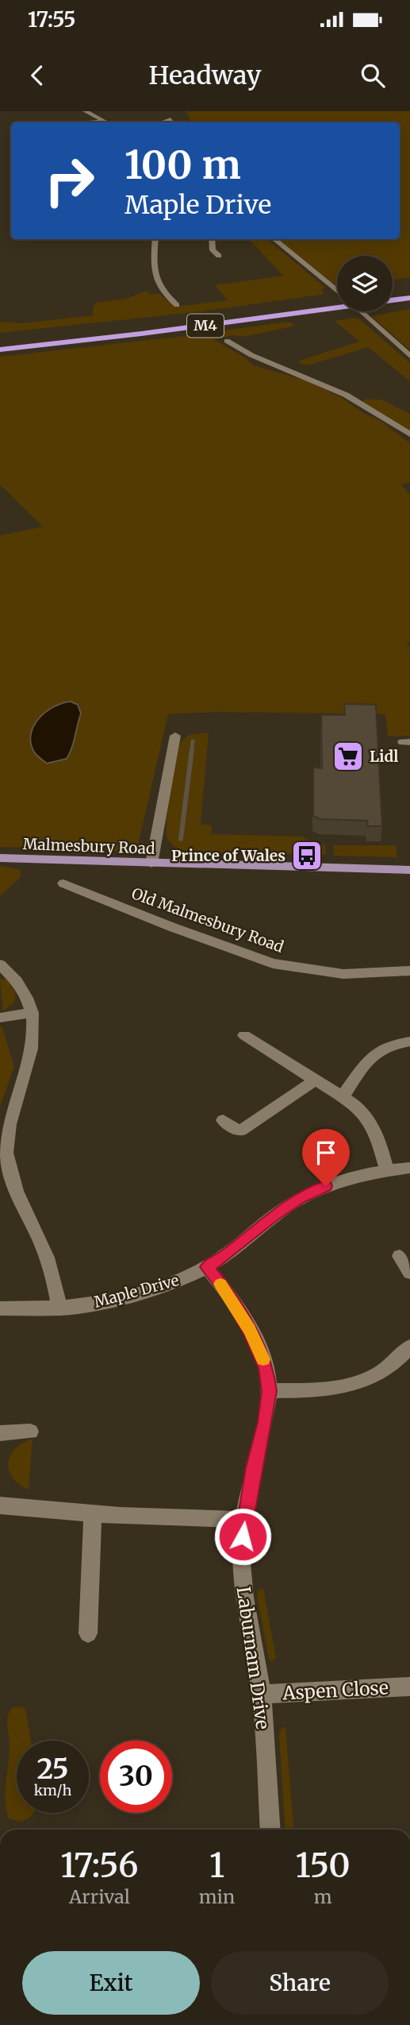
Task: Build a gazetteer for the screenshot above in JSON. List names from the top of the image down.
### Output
{
  "streets": {
    "highway": ["M4"],
    "main road": ["Malmesbury Road"],
    "street": [
      "Old Malmesbury Road",
      "Maple Drive",
      "Laburnam Drive",
      "Aspen Close"
    ]
  },
  "crossings": [
    ["Maple Drive", "Laburnam Drive"],
    ["Laburnam Drive", "Aspen Close"]
  ],
  "places": {
    "supermarket": ["Lidl"],
    "bus stop": ["Prince of Wales"]
  },
  "page": {
    "status": "17:55",
    "header": "Headway",
    "turn": ["100 m", "Maple Drive"],
    "speed": "25 km/h",
    "limit": "30",
    "eta": [
      "17:56",
      "Arrival",
      "1",
      "min",
      "150",
      "m"
    ],
    "buttons": ["Exit", "Share"]
  }
}
